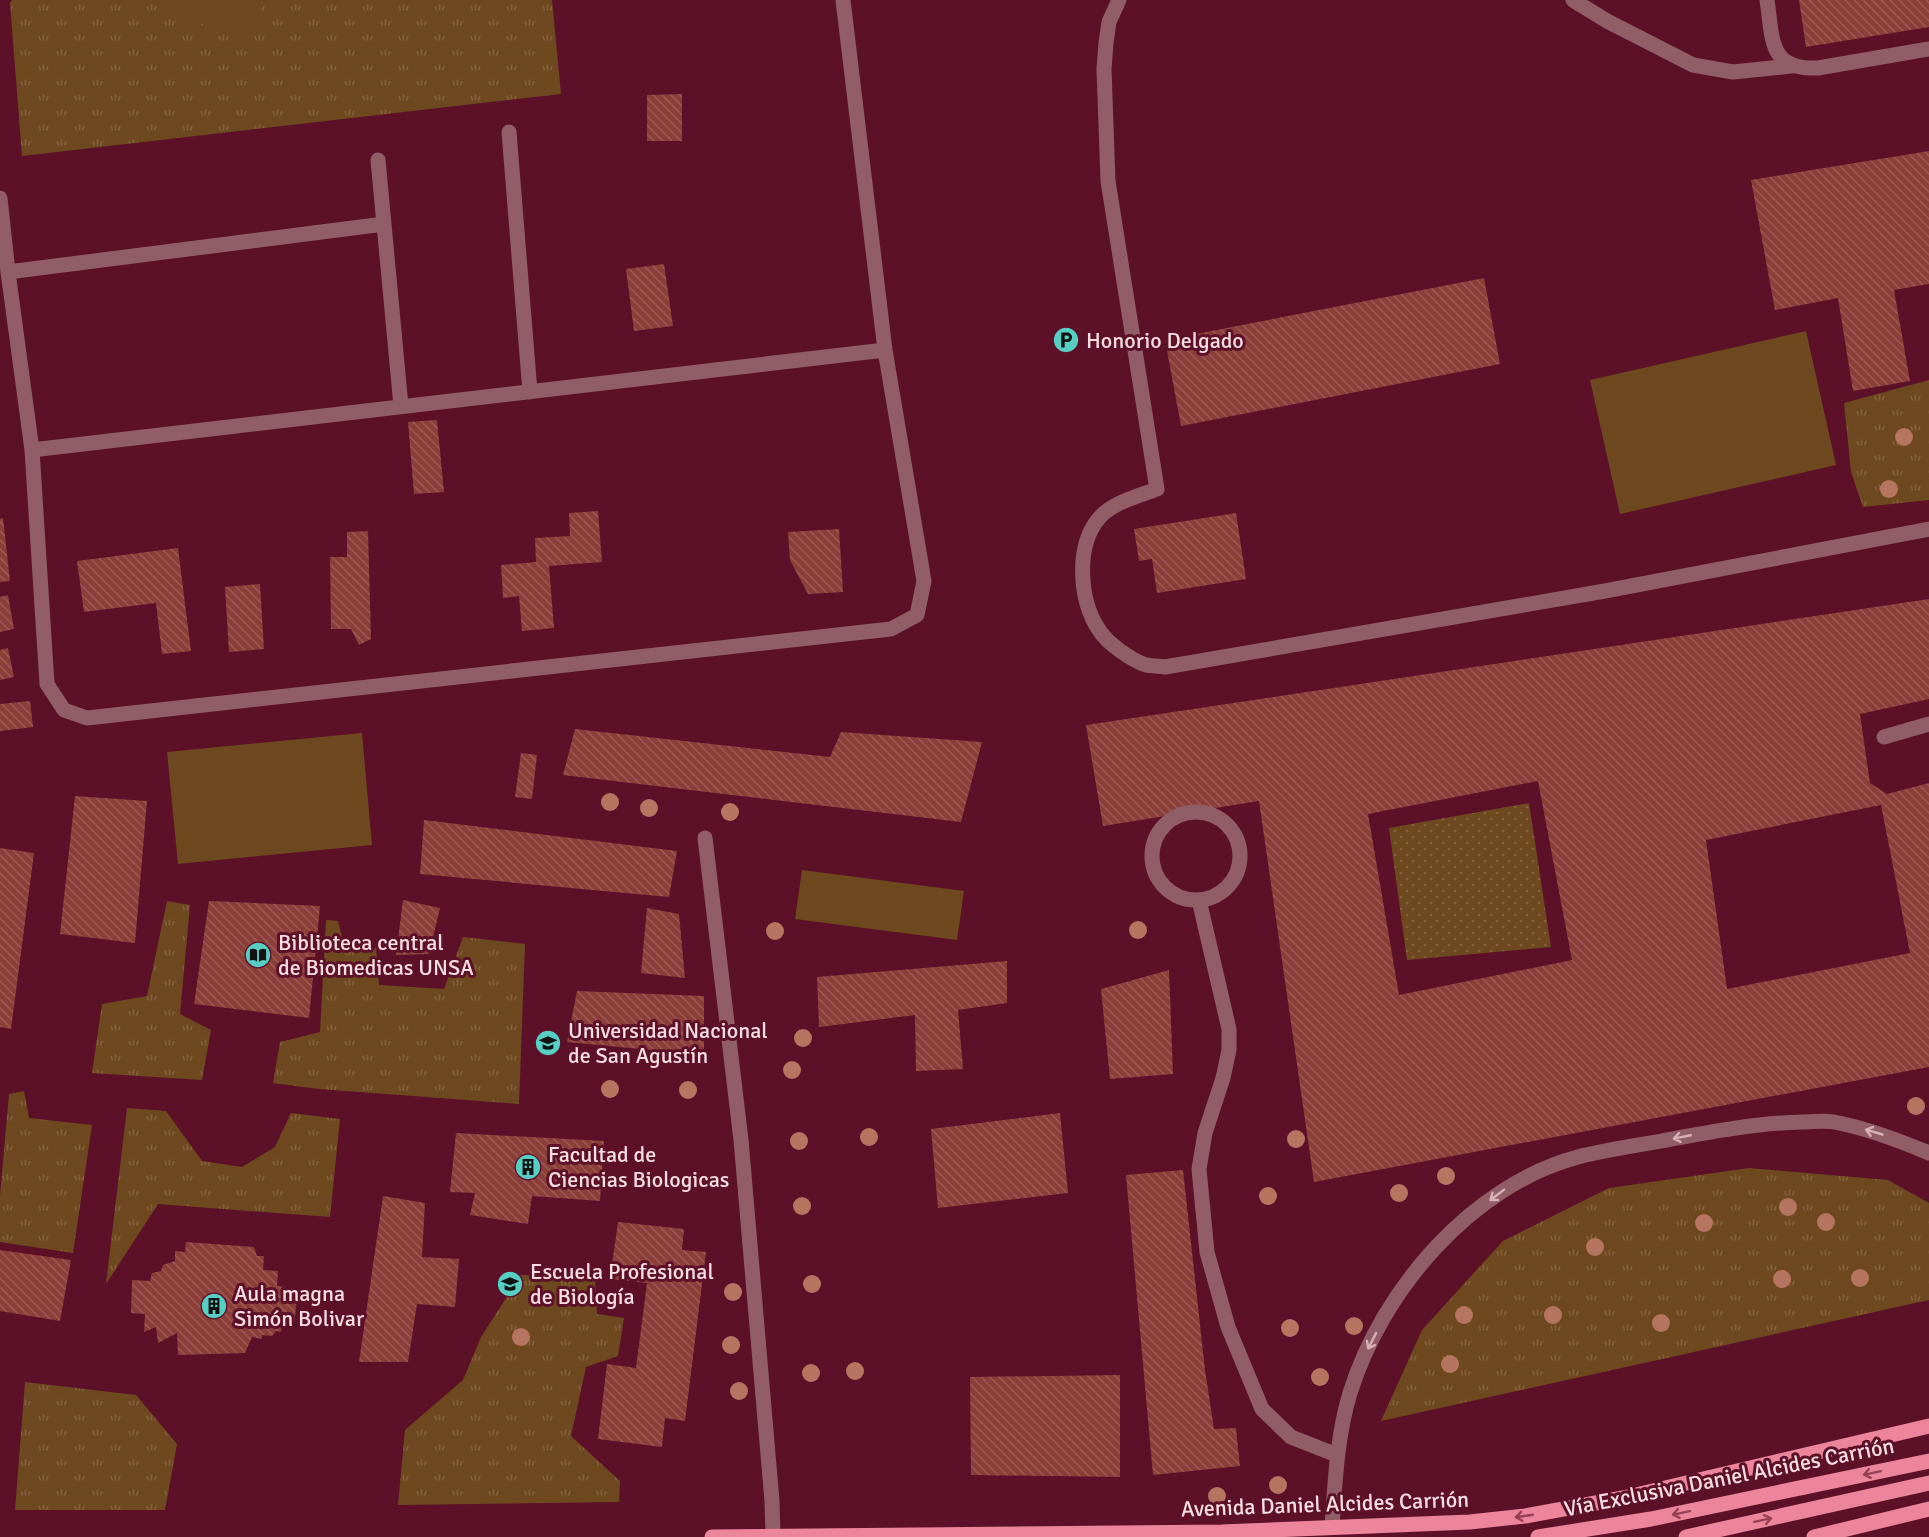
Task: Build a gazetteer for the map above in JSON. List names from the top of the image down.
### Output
{
  "streets": {
    "main road": ["Vía Exclusiva Daniel Alcides Carrión", "Avenida Daniel Alcides Carrión"]
  },
  "one_way": ["Avenida Daniel Alcides Carrión"],
  "places": {
    "parking": ["Honorio Delgado"],
    "library": ["Biblioteca central de Biomedicas UNSA"],
    "school or university": ["Universidad Nacional de San Agustín", "Escuela Profesional de Biología"],
    "building": ["Facultad de Ciencias Biologicas", "Aula magna Simón Bolivar"]
  }
}
